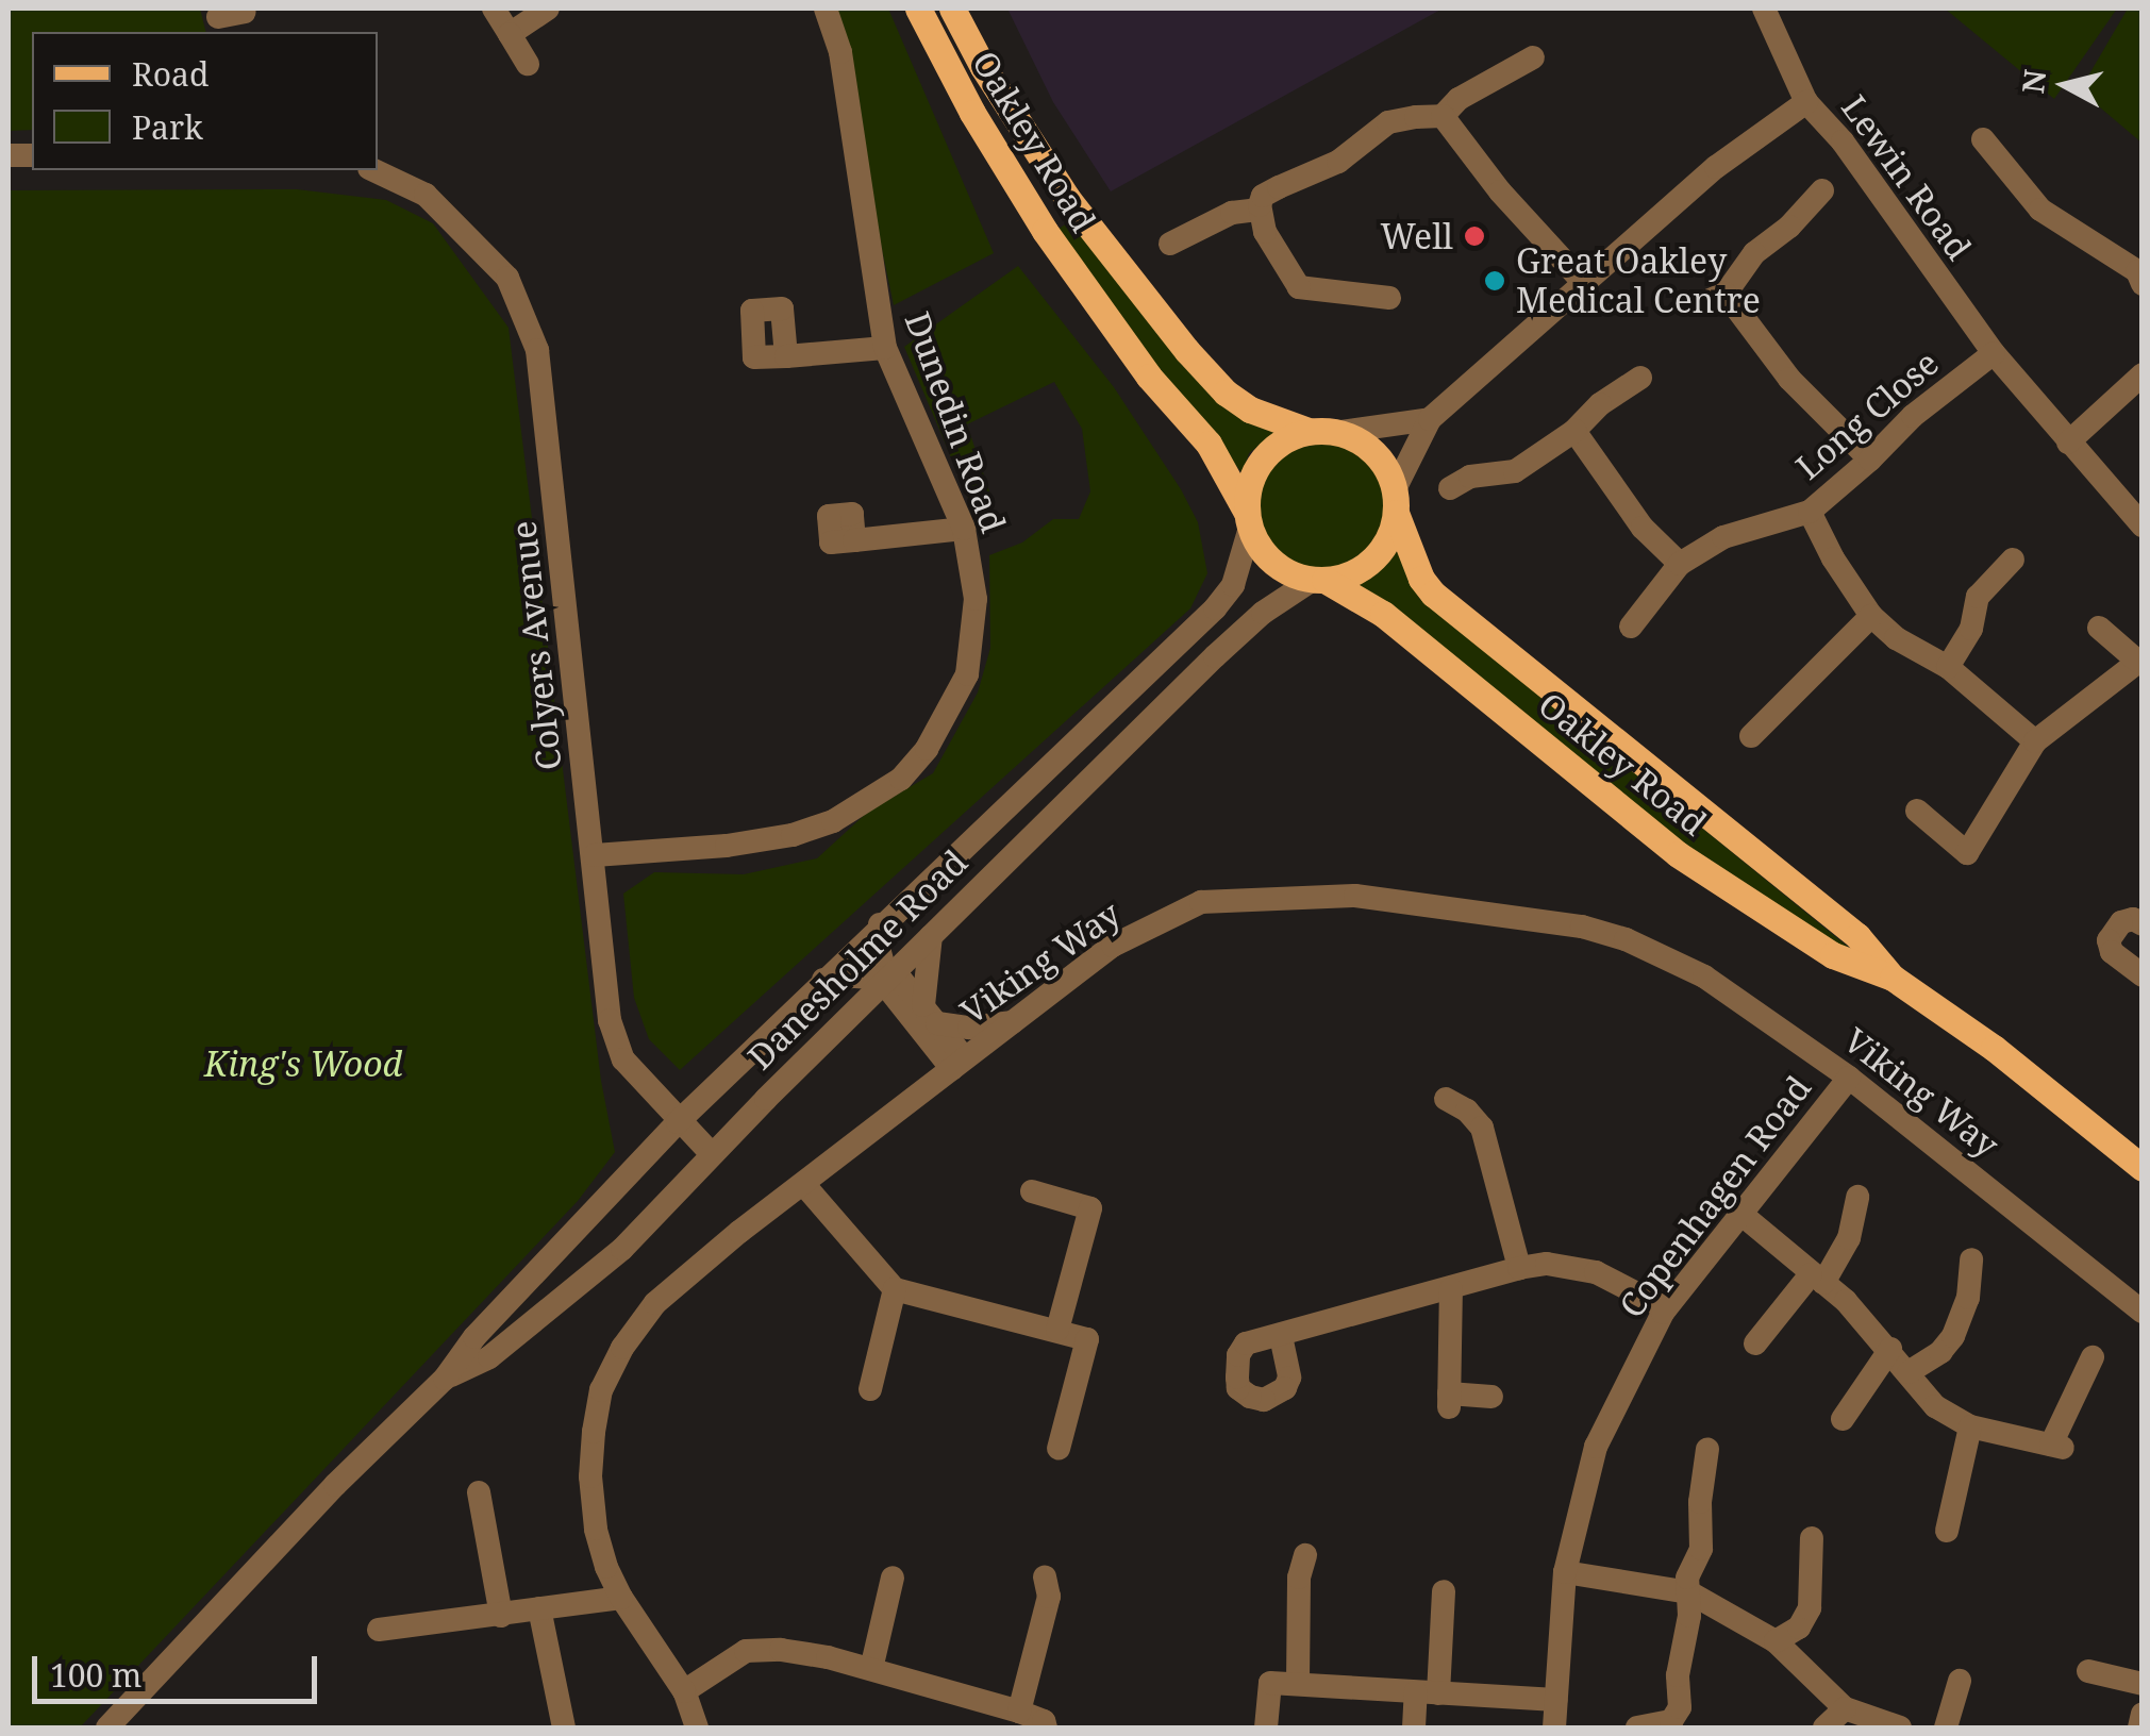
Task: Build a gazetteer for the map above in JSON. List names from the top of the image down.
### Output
{
  "streets": {
    "main road": ["Oakley Road"],
    "street": [
      "Lewin Road",
      "Long Close",
      "Dunedin Road",
      "Colyers Avenue",
      "Danesholme Road",
      "Viking Way",
      "Copenhagen Road"
    ]
  },
  "crossings": [
    ["Oakley Road", "Lewin Road"],
    ["Oakley Road", "Danesholme Road"],
    ["Lewin Road", "Long Close"],
    ["Lewin Road", "Danesholme Road"],
    ["Dunedin Road", "Colyers Avenue"],
    ["Colyers Avenue", "Danesholme Road"],
    ["Viking Way", "Copenhagen Road"]
  ],
  "parks": ["King's Wood"],
  "places": ["Well", "Great Oakley Medical Centre"],
  "legend": ["Road", "Park"],
  "scale_bar": "100 m",
  "north": "left"
}
